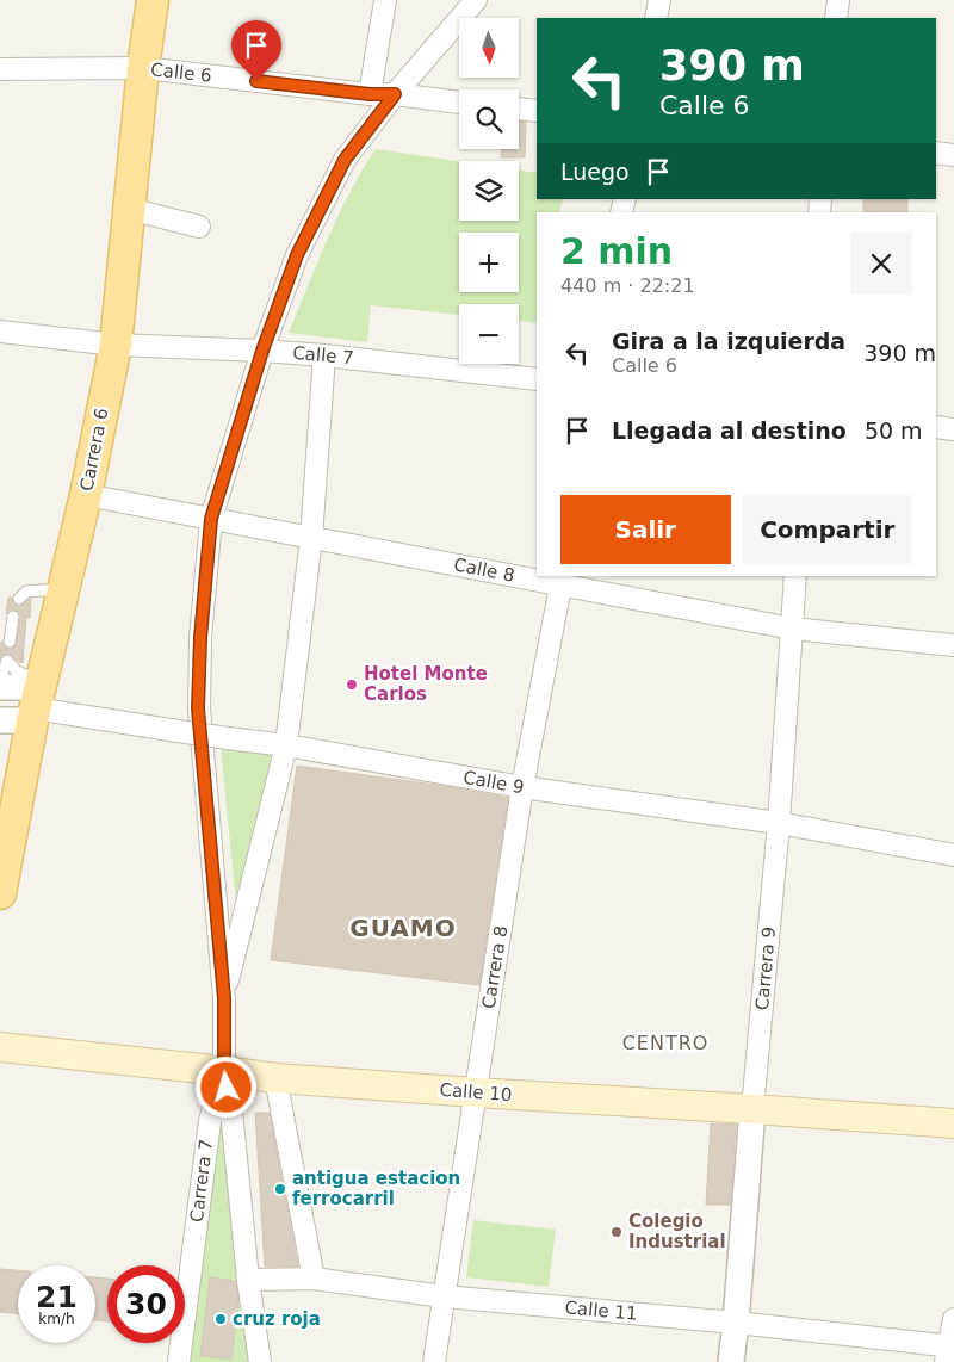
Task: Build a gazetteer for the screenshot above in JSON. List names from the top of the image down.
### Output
{
  "streets": {
    "main road": ["Carrera 6", "Calle 10"],
    "street": [
      "Calle 6",
      "Calle 7",
      "Calle 8",
      "Calle 9",
      "Carrera 8",
      "Carrera 9",
      "Carrera 7",
      "Calle 11"
    ]
  },
  "crossings": [
    ["Calle 6", "Carrera 6"],
    ["Calle 6", "Carrera 7"],
    ["Calle 7", "Carrera 6"],
    ["Calle 7", "Carrera 7"],
    ["Carrera 6", "Calle 8"],
    ["Carrera 6", "Calle 9"],
    ["Calle 8", "Carrera 8"],
    ["Calle 8", "Carrera 9"],
    ["Calle 8", "Carrera 7"],
    ["Calle 9", "Carrera 8"],
    ["Calle 9", "Carrera 9"],
    ["Carrera 8", "Calle 10"],
    ["Carrera 8", "Calle 11"],
    ["Carrera 9", "Calle 10"],
    ["Carrera 9", "Calle 11"],
    ["Calle 10", "Carrera 7"]
  ],
  "districts": ["GUAMO", "CENTRO"],
  "places": [
    "Hotel Monte Carlos",
    "antigua estacion ferrocarril",
    "Colegio Industrial",
    "cruz roja"
  ],
  "north": "bottom",
  "page": {
    "map_buttons": ["+", "−"],
    "turn": ["390 m", "Calle 6"],
    "then": "Luego",
    "heading": ["2 min", "440 m · 22:21"],
    "list": [
      {
        "name": "Gira a la izquierda",
        "note": "Calle 6",
        "value": "390 m"
      },
      {
        "name": "Llegada al destino",
        "value": "50 m"
      }
    ],
    "buttons": ["Salir", "Compartir"],
    "speed": "21 km/h",
    "limit": "30"
  }
}
